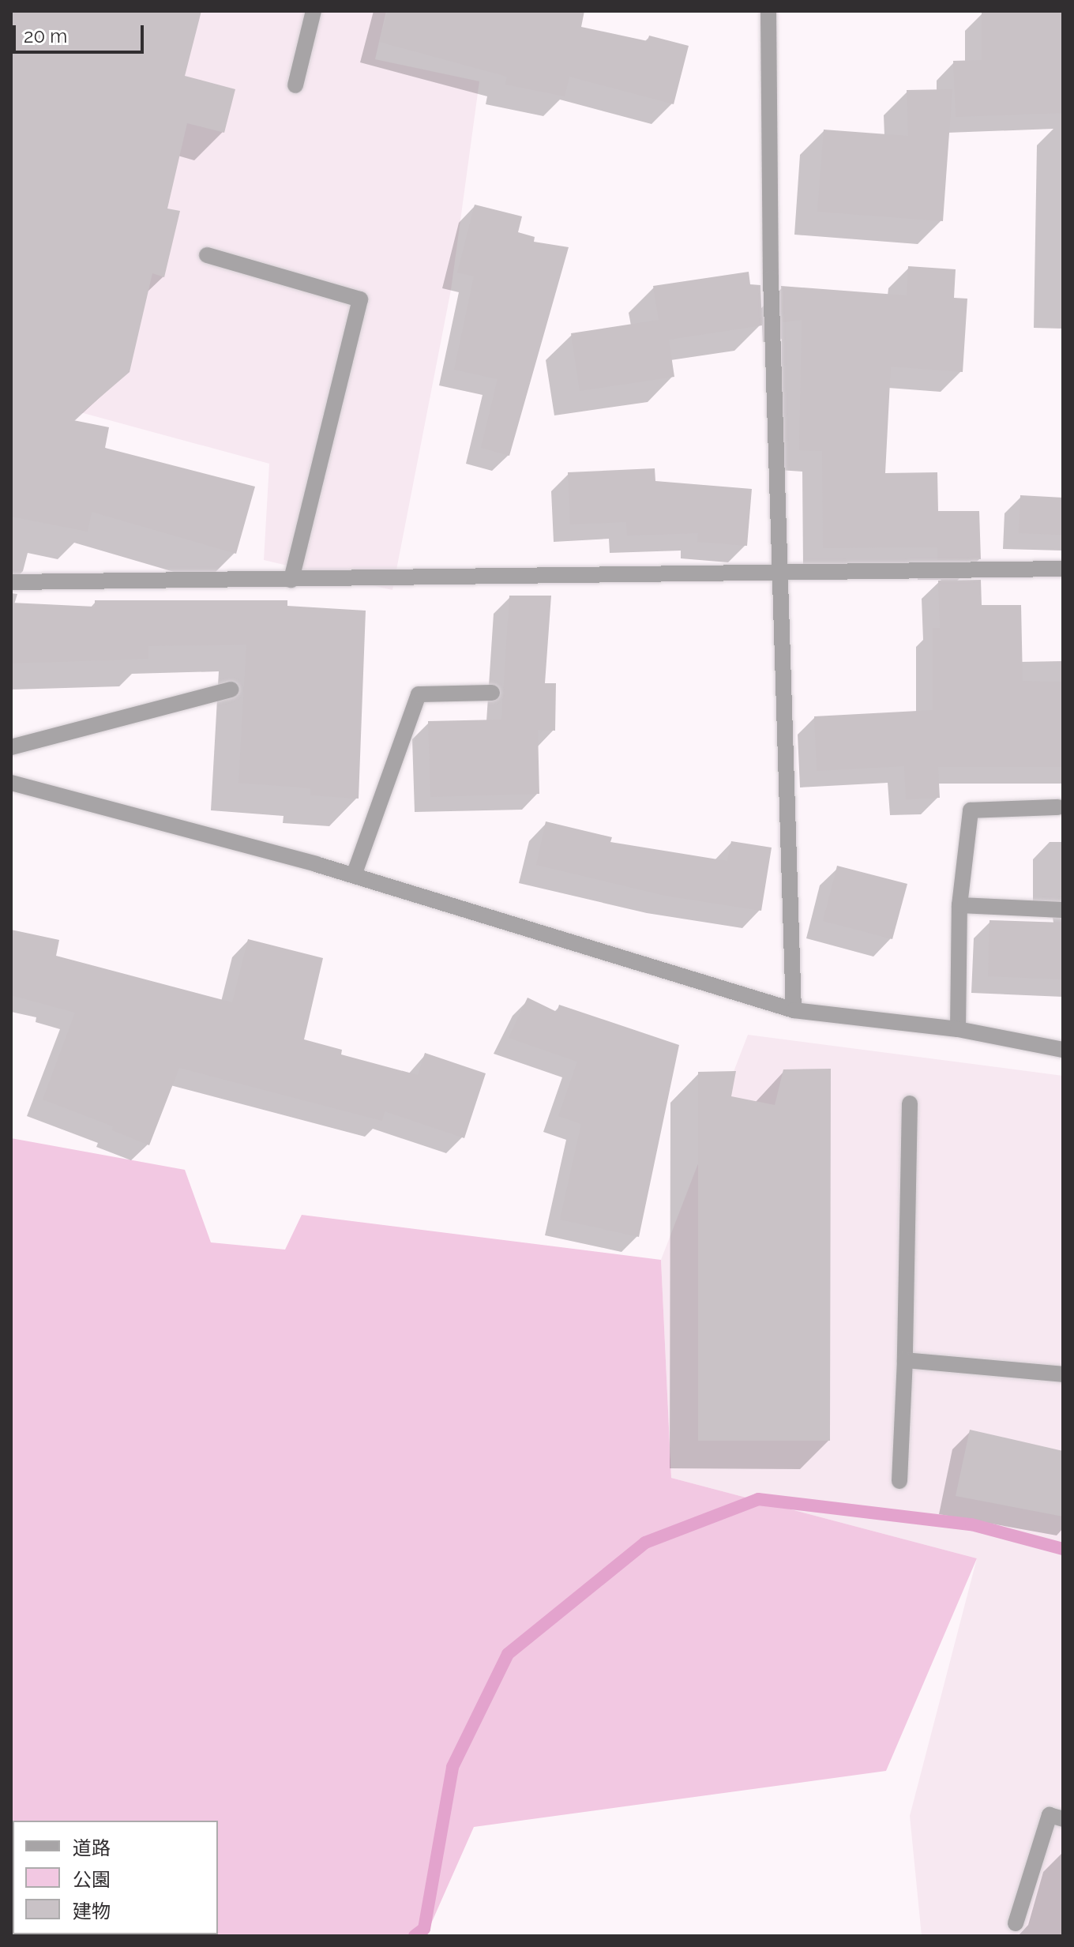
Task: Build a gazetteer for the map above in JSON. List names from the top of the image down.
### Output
{
  "legend": ["道路", "公園", "建物"],
  "scale_bar": "20 m"
}
